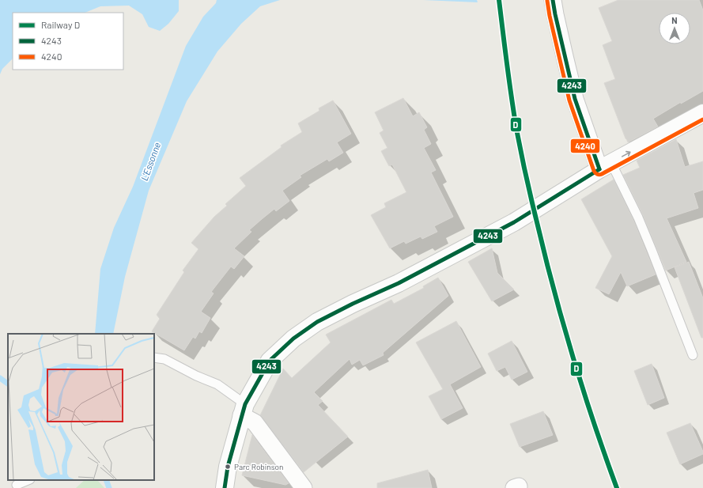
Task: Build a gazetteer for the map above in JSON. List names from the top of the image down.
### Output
{
  "water": ["L'Essonne"],
  "places": ["Parc Robinson"],
  "lines": ["rail line D", "transit line 4243", "transit line 4240"],
  "legend": ["Railway D", "4243", "4240"],
  "north": "top"
}
